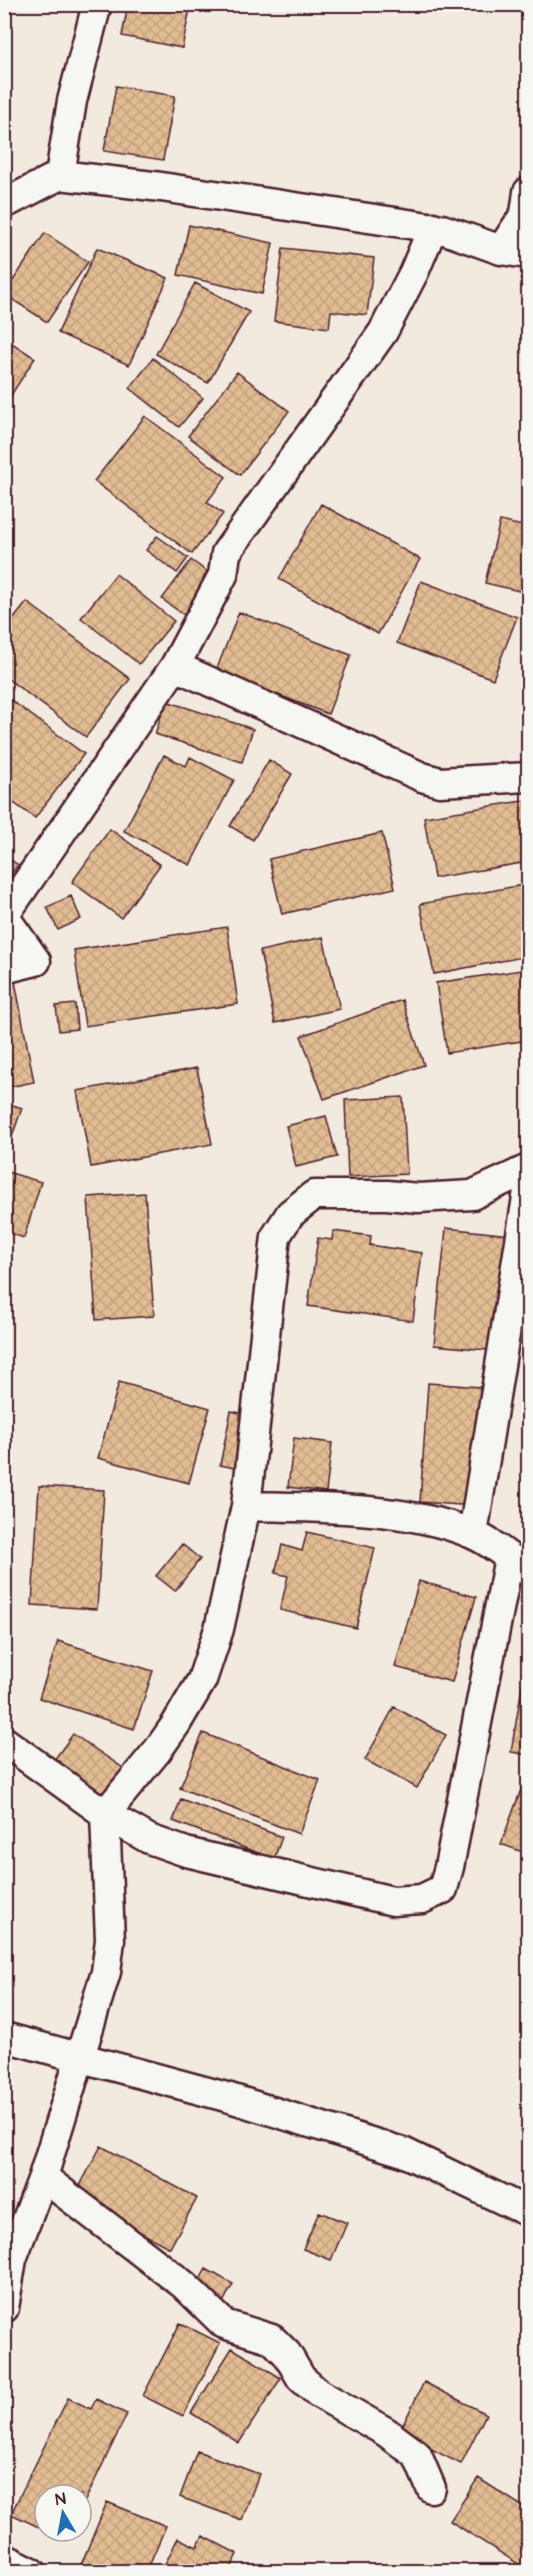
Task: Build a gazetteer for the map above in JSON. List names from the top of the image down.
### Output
{
  "north": "top"
}
